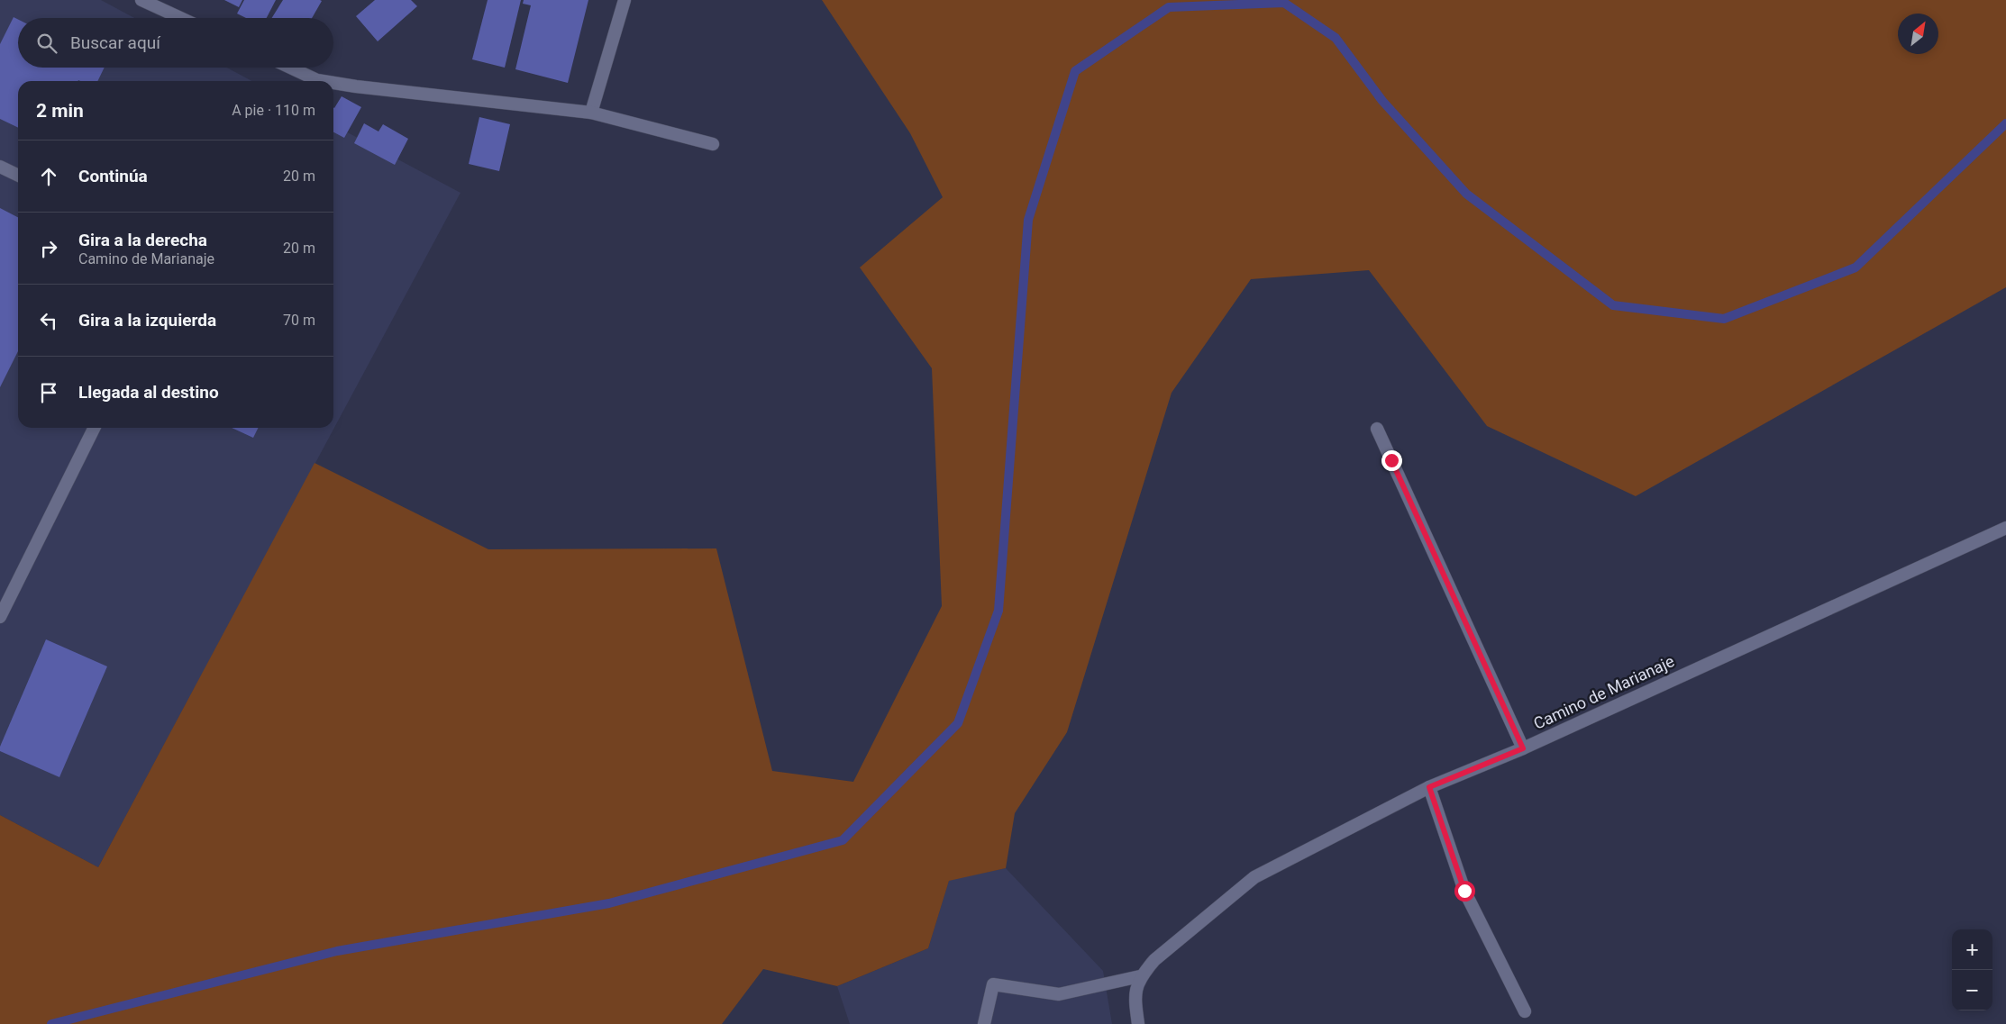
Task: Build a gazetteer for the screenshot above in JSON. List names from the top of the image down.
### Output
{
  "streets": {
    "street": ["Camino de Marianaje"]
  },
  "north": "top right",
  "page": {
    "search": "Buscar aquí",
    "heading": ["2 min", "A pie · 110 m"],
    "list": [
      ["Continúa", "20 m"],
      ["Gira a la derecha", "Camino de Marianaje", "20 m"],
      ["Gira a la izquierda", "70 m"],
      "Llegada al destino"
    ],
    "map_buttons": ["+", "−"]
  }
}
